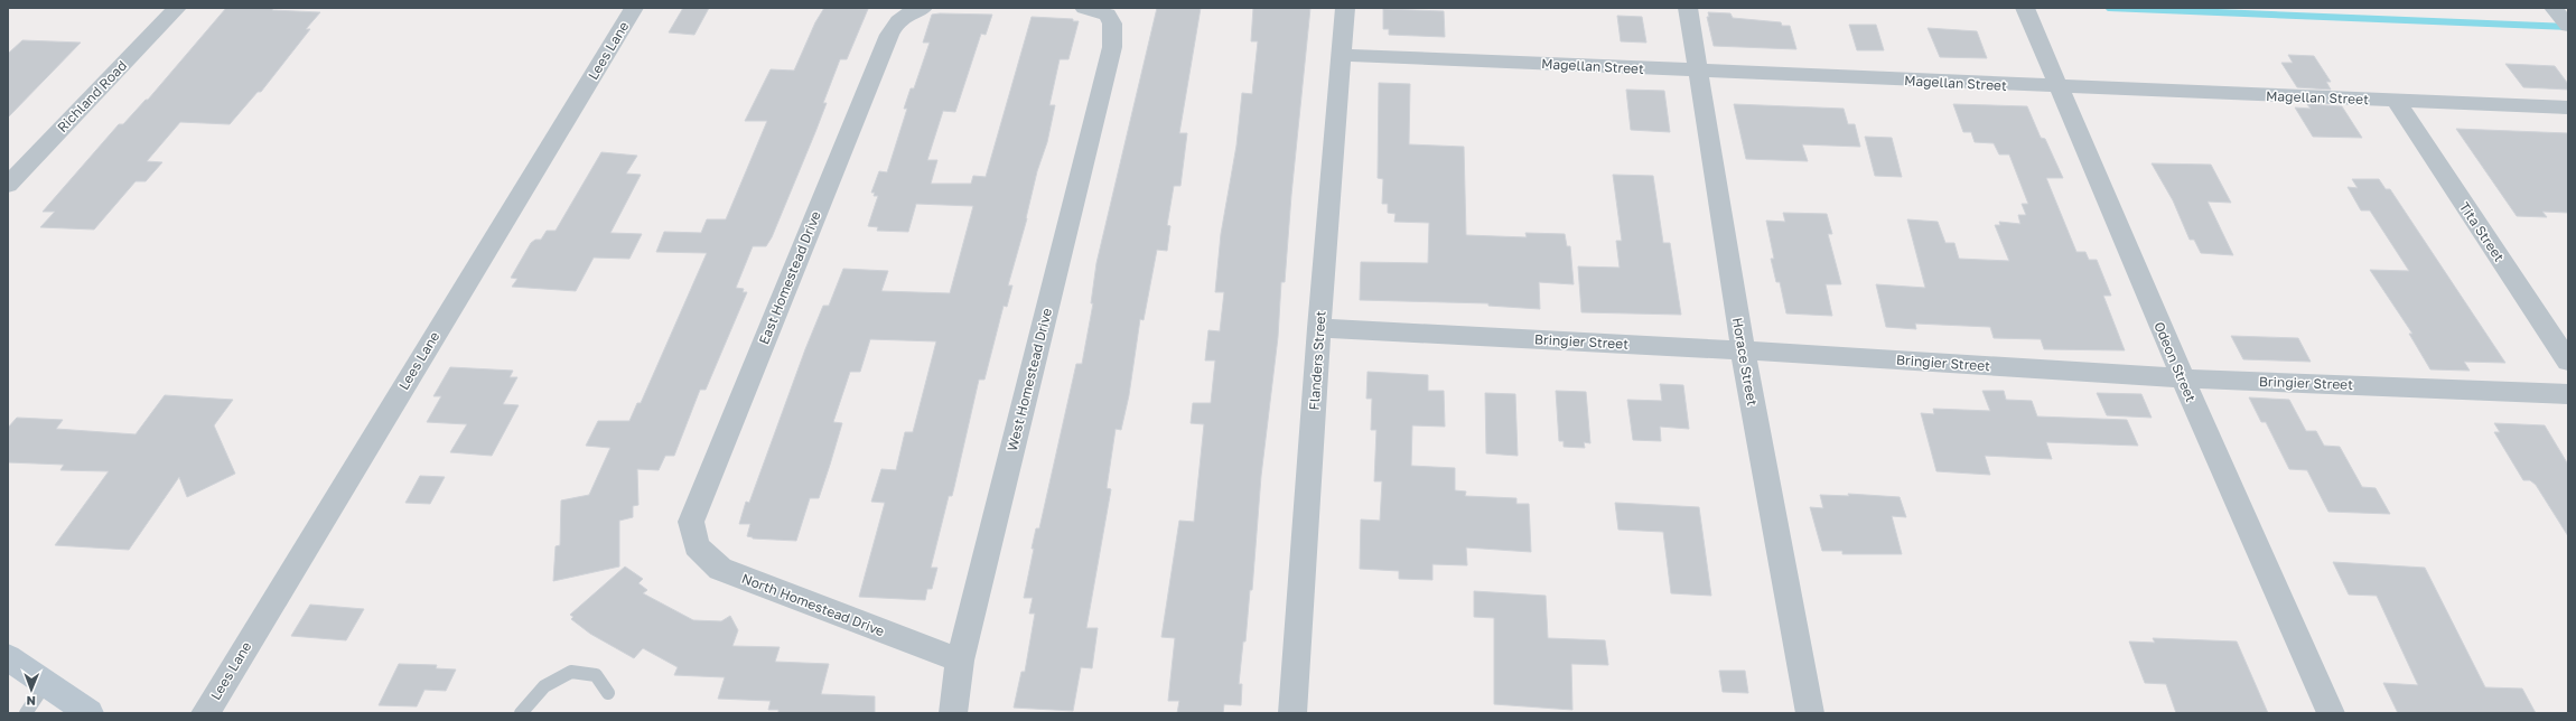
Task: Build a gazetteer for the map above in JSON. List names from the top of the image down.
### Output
{
  "streets": {
    "street": [
      "Lees Lane",
      "Magellan Street",
      "Richland Road",
      "Tita Street",
      "East Homestead Drive",
      "Bringier Street",
      "Flanders Street",
      "Horace Street",
      "Odeon Street",
      "West Homestead Drive",
      "North Homestead Drive"
    ]
  },
  "crossings": [
    ["Magellan Street", "Tita Street"],
    ["Magellan Street", "Flanders Street"],
    ["Magellan Street", "Horace Street"],
    ["Magellan Street", "Odeon Street"],
    ["East Homestead Drive", "North Homestead Drive"],
    ["Bringier Street", "Flanders Street"],
    ["Bringier Street", "Horace Street"],
    ["Bringier Street", "Odeon Street"],
    ["West Homestead Drive", "North Homestead Drive"]
  ],
  "north": "bottom"
}
